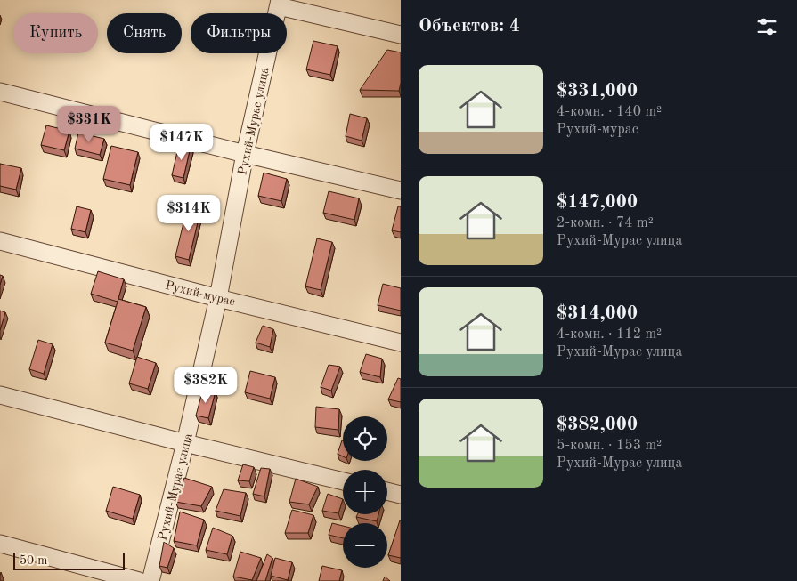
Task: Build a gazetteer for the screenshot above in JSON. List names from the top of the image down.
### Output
{
  "streets": {
    "street": ["Рухий-Мурас улица", "Рухий-мурас"]
  },
  "crossings": [
    ["Рухий-Мурас улица", "Рухий-мурас"]
  ],
  "scale_bar": "50 m",
  "page": {
    "heading": "Объектов: 4",
    "chip": ["Купить", "Снять", "Фильтры"],
    "list": [
      {
        "name": "$331,000",
        "note": "4-комн. · 140 m² · Рухий-мурас"
      },
      {
        "name": "$147,000",
        "note": "2-комн. · 74 m² · Рухий-Мурас улица"
      },
      {
        "name": "$314,000",
        "note": "4-комн. · 112 m² · Рухий-Мурас улица"
      },
      {
        "name": "$382,000",
        "note": "5-комн. · 153 m² · Рухий-Мурас улица"
      }
    ],
    "price": [
      "$331K",
      "$147K",
      "$314K",
      "$382K"
    ],
    "map_buttons": ["+", "−"],
    "scale": "50 m"
  }
}
